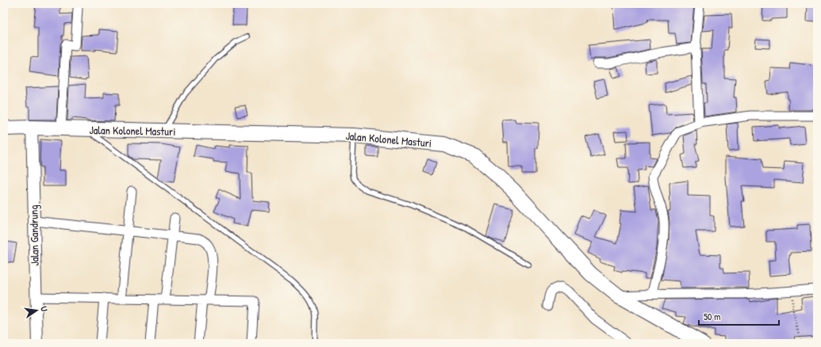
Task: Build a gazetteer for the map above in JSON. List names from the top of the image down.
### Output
{
  "streets": {
    "main road": ["Jalan Kolonel Masturi"],
    "street": ["Jalan Gandrung"]
  },
  "crossings": [
    ["Jalan Kolonel Masturi", "Jalan Gandrung"]
  ],
  "scale_bar": "50 m",
  "north": "right"
}
